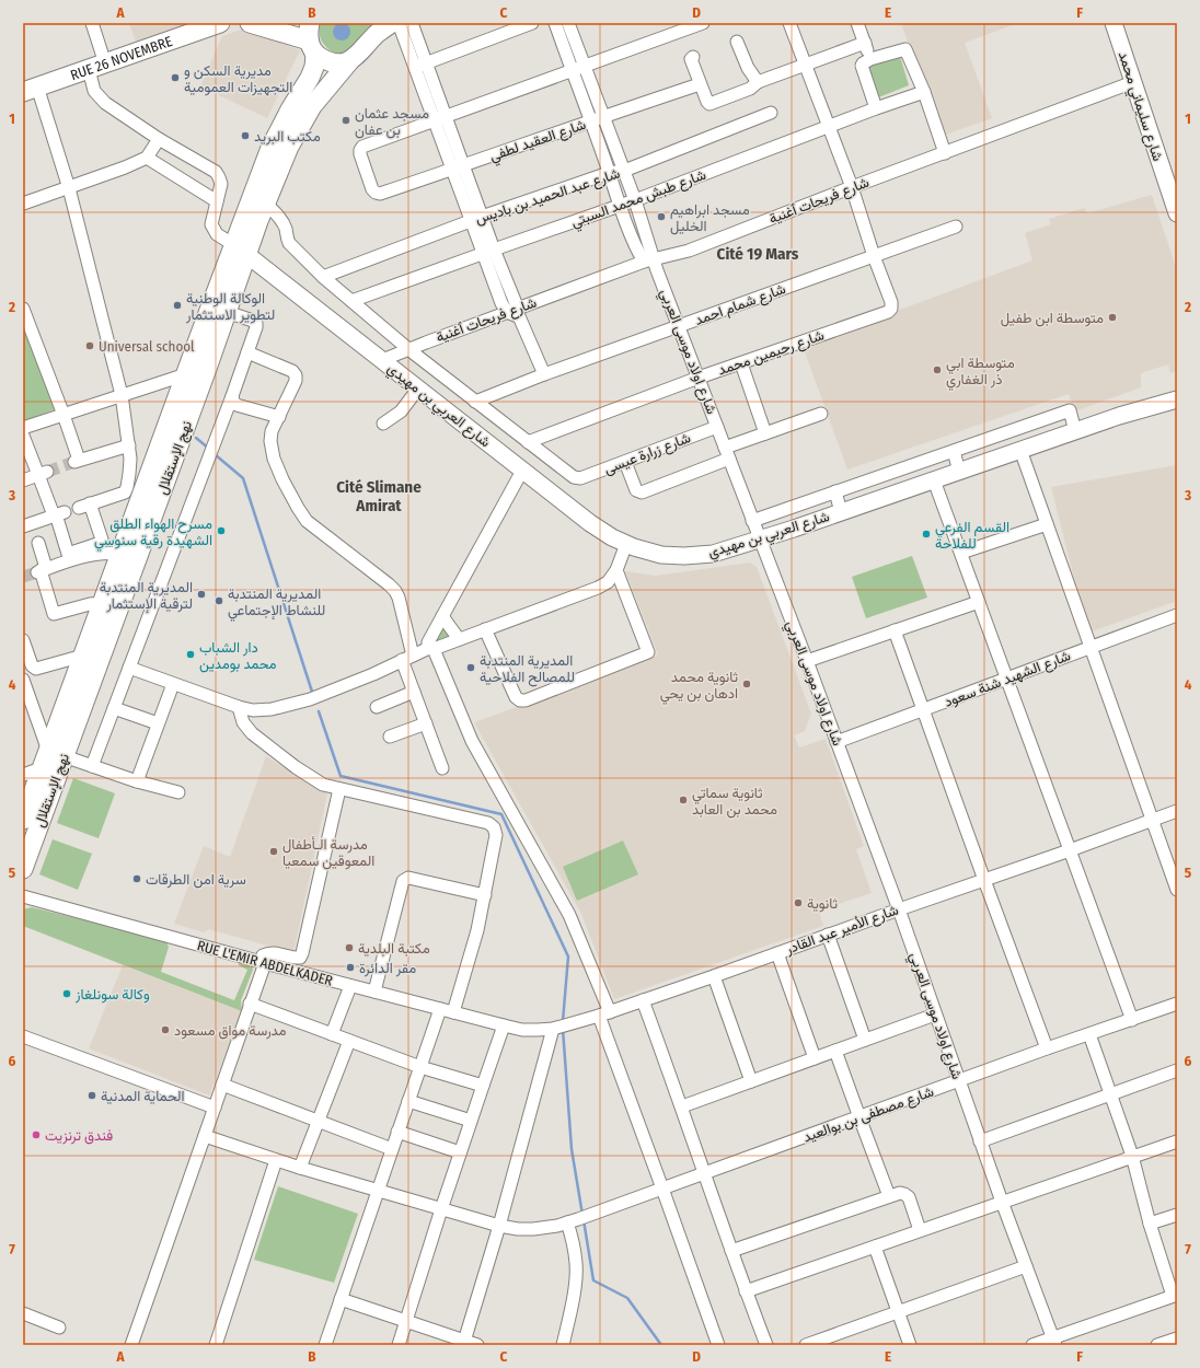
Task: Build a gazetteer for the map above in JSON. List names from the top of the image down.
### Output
{
  "streets": {
    "main road": ["RUE 26 NOVEMBRE", "نهج الإستقلال"],
    "street": [
      "شارع سليماني محمد",
      "شارع العقيد لطفي",
      "شارع عبد الحميد بن باديس",
      "شارع طبش محمد السبتي",
      "شارع فريحات ٱغنية",
      "شارع شمام احمد",
      "شارع اولاد موسى العربي",
      "شارع رحيمين محمد",
      "شارع العربي بن مهيدي",
      "شارع زرارة عيسى",
      "شارع الشهيد شنة سعود",
      "شارع الأمير عبد القادر",
      "RUE L'EMIR ABDELKADER",
      "شارع مصطفى بن بوالعيد"
    ]
  },
  "crossings": [
    ["شارع سليماني محمد", "شارع فريحات ٱغنية"],
    ["شارع العقيد لطفي", "شارع اولاد موسى العربي"],
    ["شارع عبد الحميد بن باديس", "شارع اولاد موسى العربي"],
    ["شارع طبش محمد السبتي", "شارع اولاد موسى العربي"],
    ["شارع فريحات ٱغنية", "شارع اولاد موسى العربي"],
    ["شارع فريحات ٱغنية", "شارع العربي بن مهيدي"],
    ["شارع شمام احمد", "شارع اولاد موسى العربي"],
    ["شارع شمام احمد", "شارع رحيمين محمد"],
    ["شارع اولاد موسى العربي", "شارع رحيمين محمد"],
    ["شارع اولاد موسى العربي", "شارع العربي بن مهيدي"],
    ["شارع اولاد موسى العربي", "شارع زرارة عيسى"],
    ["شارع اولاد موسى العربي", "شارع الشهيد شنة سعود"],
    ["شارع اولاد موسى العربي", "شارع الأمير عبد القادر"],
    ["شارع اولاد موسى العربي", "شارع مصطفى بن بوالعيد"],
    ["شارع رحيمين محمد", "شارع زرارة عيسى"],
    ["شارع العربي بن مهيدي", "نهج الإستقلال"],
    ["شارع الأمير عبد القادر", "RUE L'EMIR ABDELKADER"]
  ],
  "districts": ["Cité 19 Mars", "Cité Slimane Amirat"],
  "places": [
    "مديرية السكن و التجهيزات العمومية",
    "مسجد عثمان بن عفان",
    "مكتب البريد",
    "مسجد ابراهيم الخليل",
    "الوكالة الوطنية لتطوير الاستثمار",
    "متوسطة ابن طفيل",
    "Universal school",
    "متوسطة ابي ذر الغفاري",
    "مسرح الهواء الطلق الشهيدة رقية سنوسي",
    "القسم الفرعي للفلاحة",
    "المديرية المنتدبة لترقية الإستثمار",
    "المديرية المنتدبة للنشاط الإجتماعي",
    "دار الشباب محمد بومدين",
    "المديرية المنتدبة للمصالح الفلاحية",
    "ثانوية محمد ادهان بن يحي",
    "ثانوية سماتي محمد بن العابد",
    "مدرسة الـأطفال المعوقين سمعيا",
    "سرية امن الطرقات",
    "ثانوية",
    "مكتبة البلدية",
    "مقر الدائرة",
    "وكالة سونلغاز",
    "مدرسة مواق مسعود",
    "الحماية المدنية",
    "فندق ترنزيت"
  ],
  "grid": {
    "columns": [
      "A",
      "B",
      "C",
      "D",
      "E",
      "F"
    ],
    "rows": [
      "1",
      "2",
      "3",
      "4",
      "5",
      "6",
      "7"
    ]
  }
}
